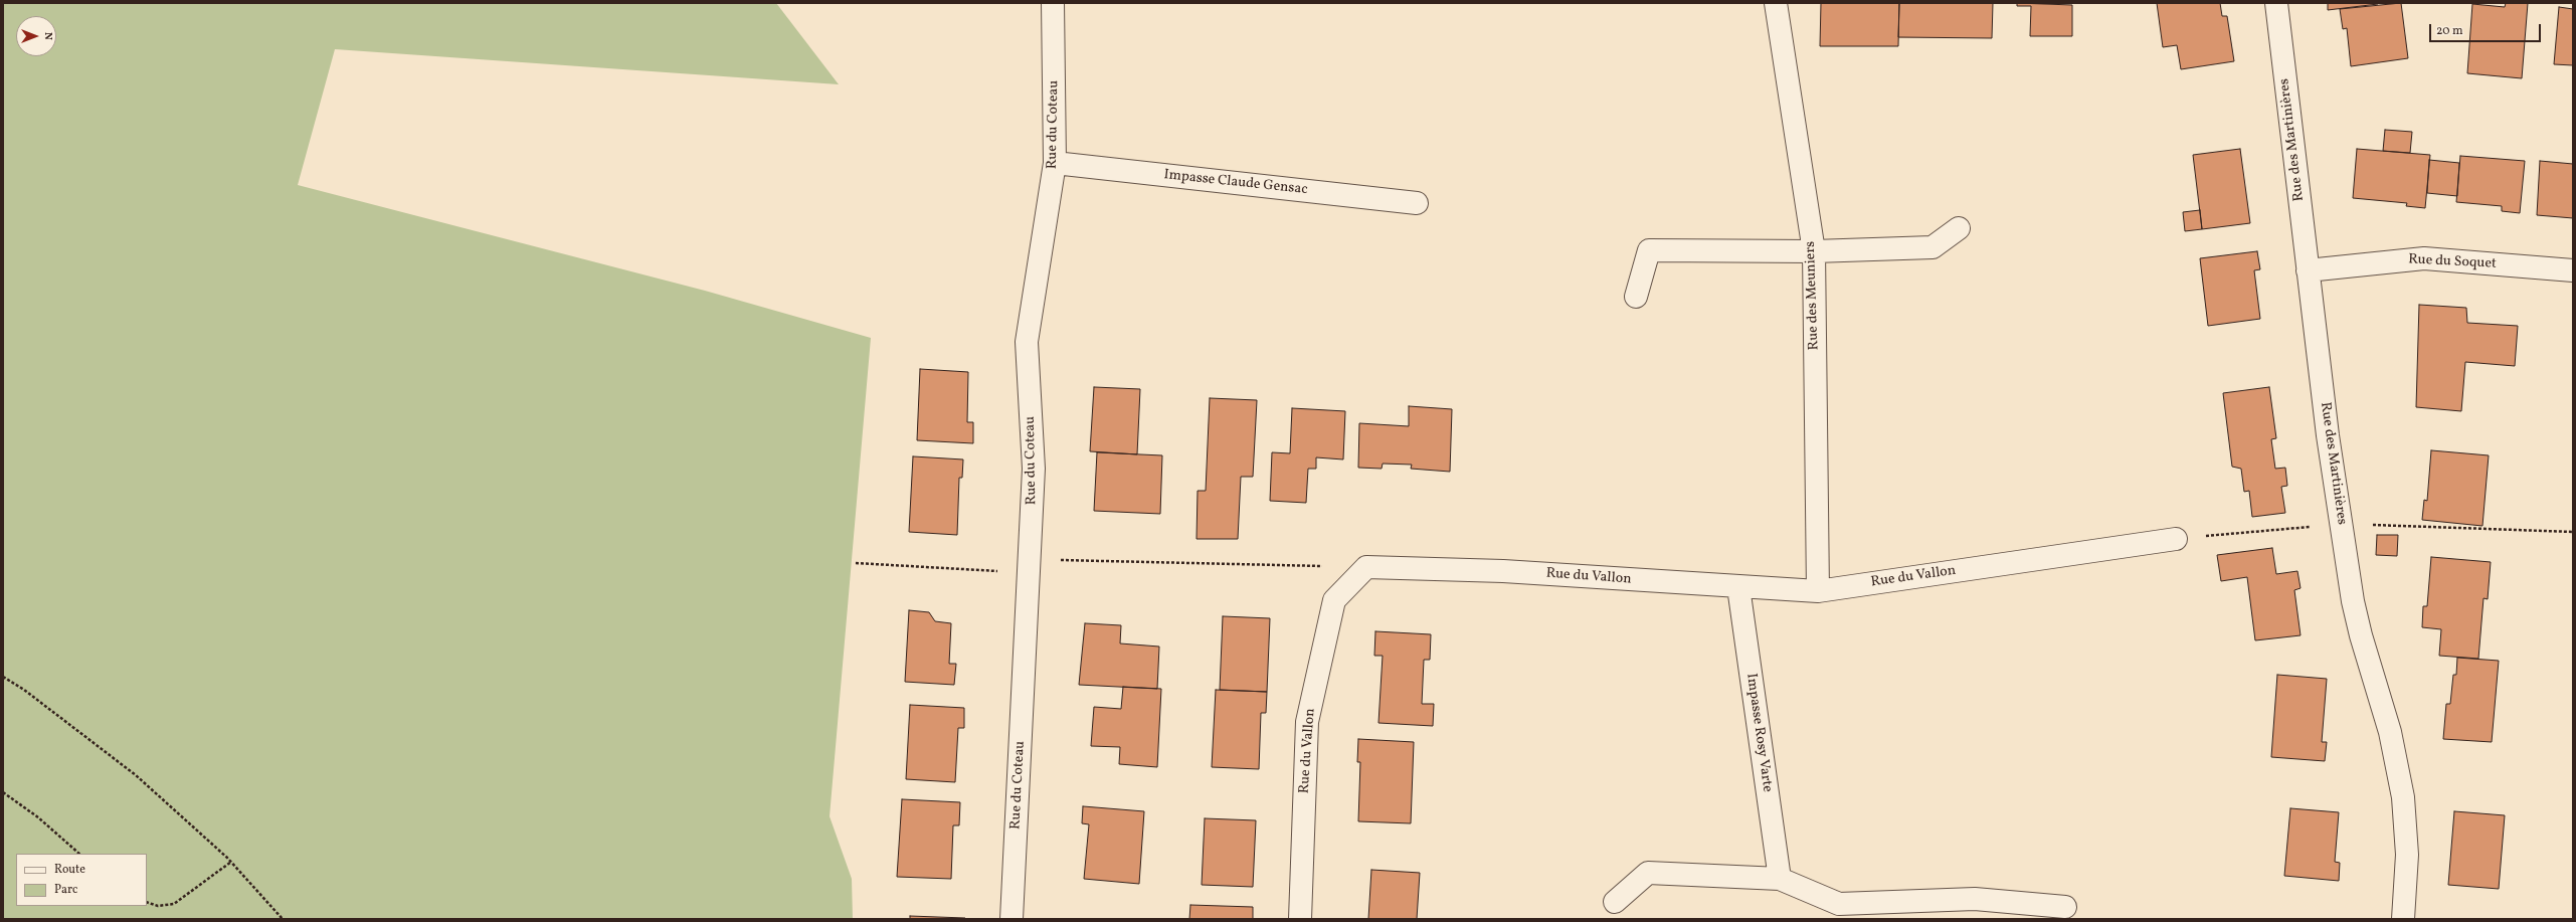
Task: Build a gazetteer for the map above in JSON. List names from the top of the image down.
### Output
{
  "streets": {
    "street": [
      "Rue du Coteau",
      "Rue des Martinières",
      "Impasse Claude Gensac",
      "Rue du Soquet",
      "Rue des Meuniers",
      "Rue du Vallon",
      "Impasse Rosy Varte"
    ]
  },
  "crossings": [
    ["Rue du Coteau", "Impasse Claude Gensac"],
    ["Rue des Martinières", "Rue du Soquet"],
    ["Rue des Meuniers", "Rue du Vallon"],
    ["Rue du Vallon", "Impasse Rosy Varte"]
  ],
  "legend": ["Route", "Parc"],
  "scale_bar": "20 m",
  "north": "right"
}
